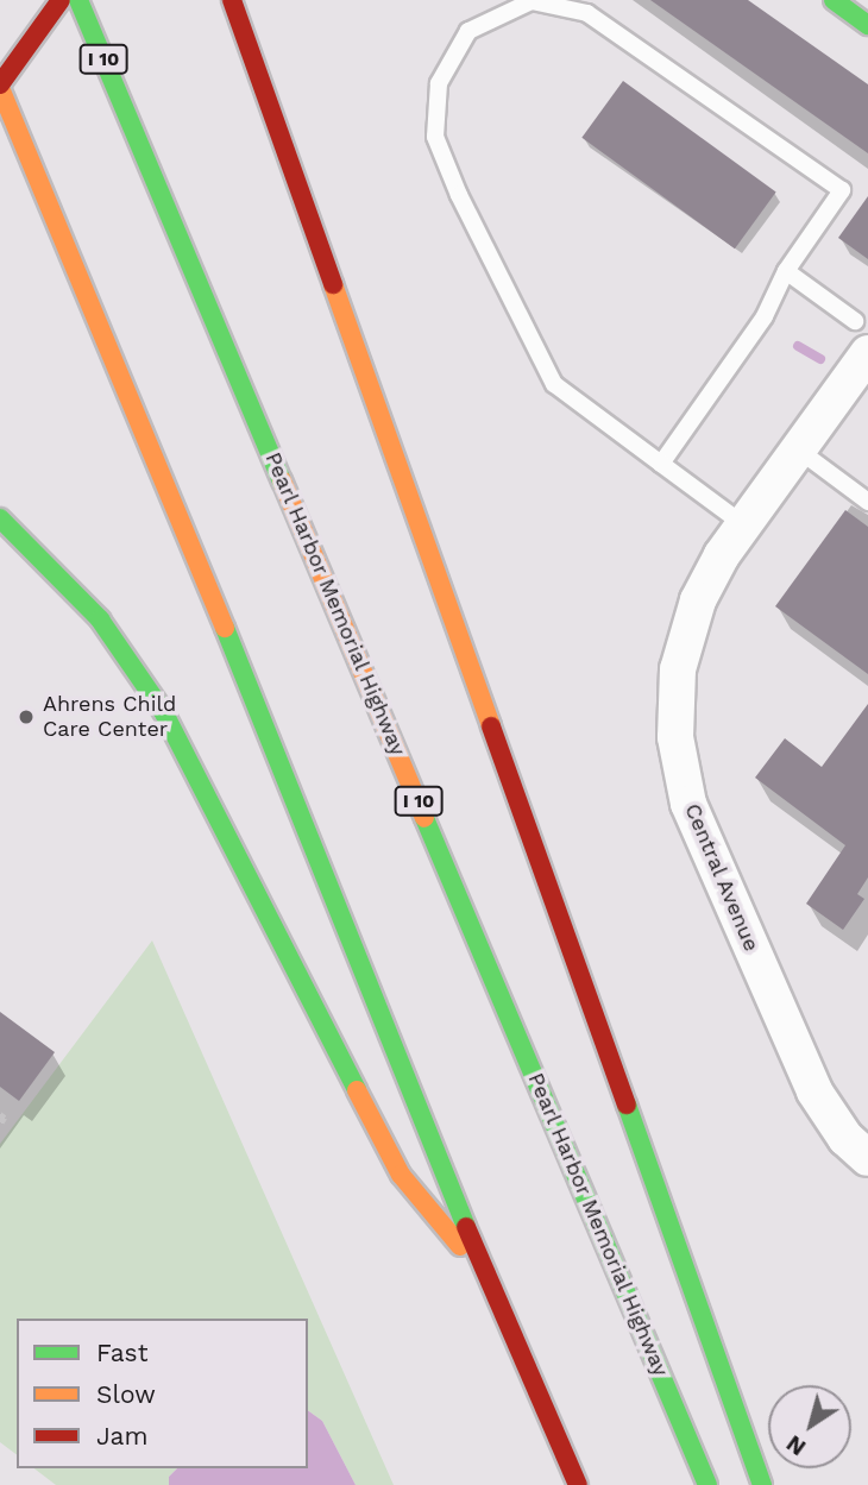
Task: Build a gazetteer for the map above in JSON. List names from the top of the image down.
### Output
{
  "streets": {
    "main road": ["I 10", "Pearl Harbor Memorial Highway"],
    "street": ["Central Avenue"]
  },
  "places": ["Ahrens Child Care Center"],
  "legend": ["Fast", "Slow", "Jam"],
  "north": "bottom left"
}
